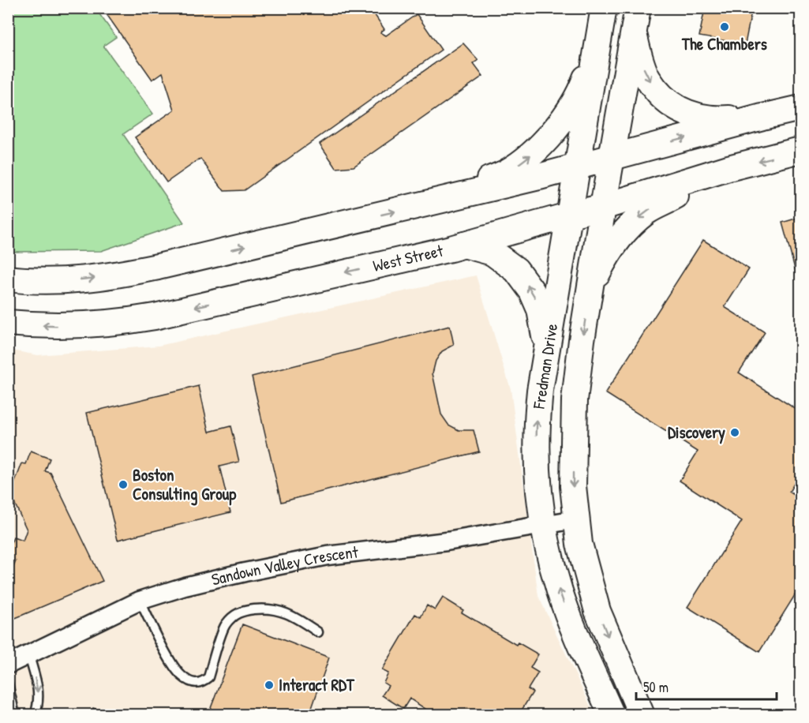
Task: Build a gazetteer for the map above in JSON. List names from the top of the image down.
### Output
{
  "streets": {
    "street": ["West Street", "Fredman Drive", "Sandown Valley Crescent"]
  },
  "crossings": [
    ["West Street", "Fredman Drive"],
    ["Fredman Drive", "Sandown Valley Crescent"]
  ],
  "places": [
    "The Chambers",
    "Discovery",
    "Boston Consulting Group",
    "Interact RDT"
  ],
  "scale_bar": "50 m"
}
